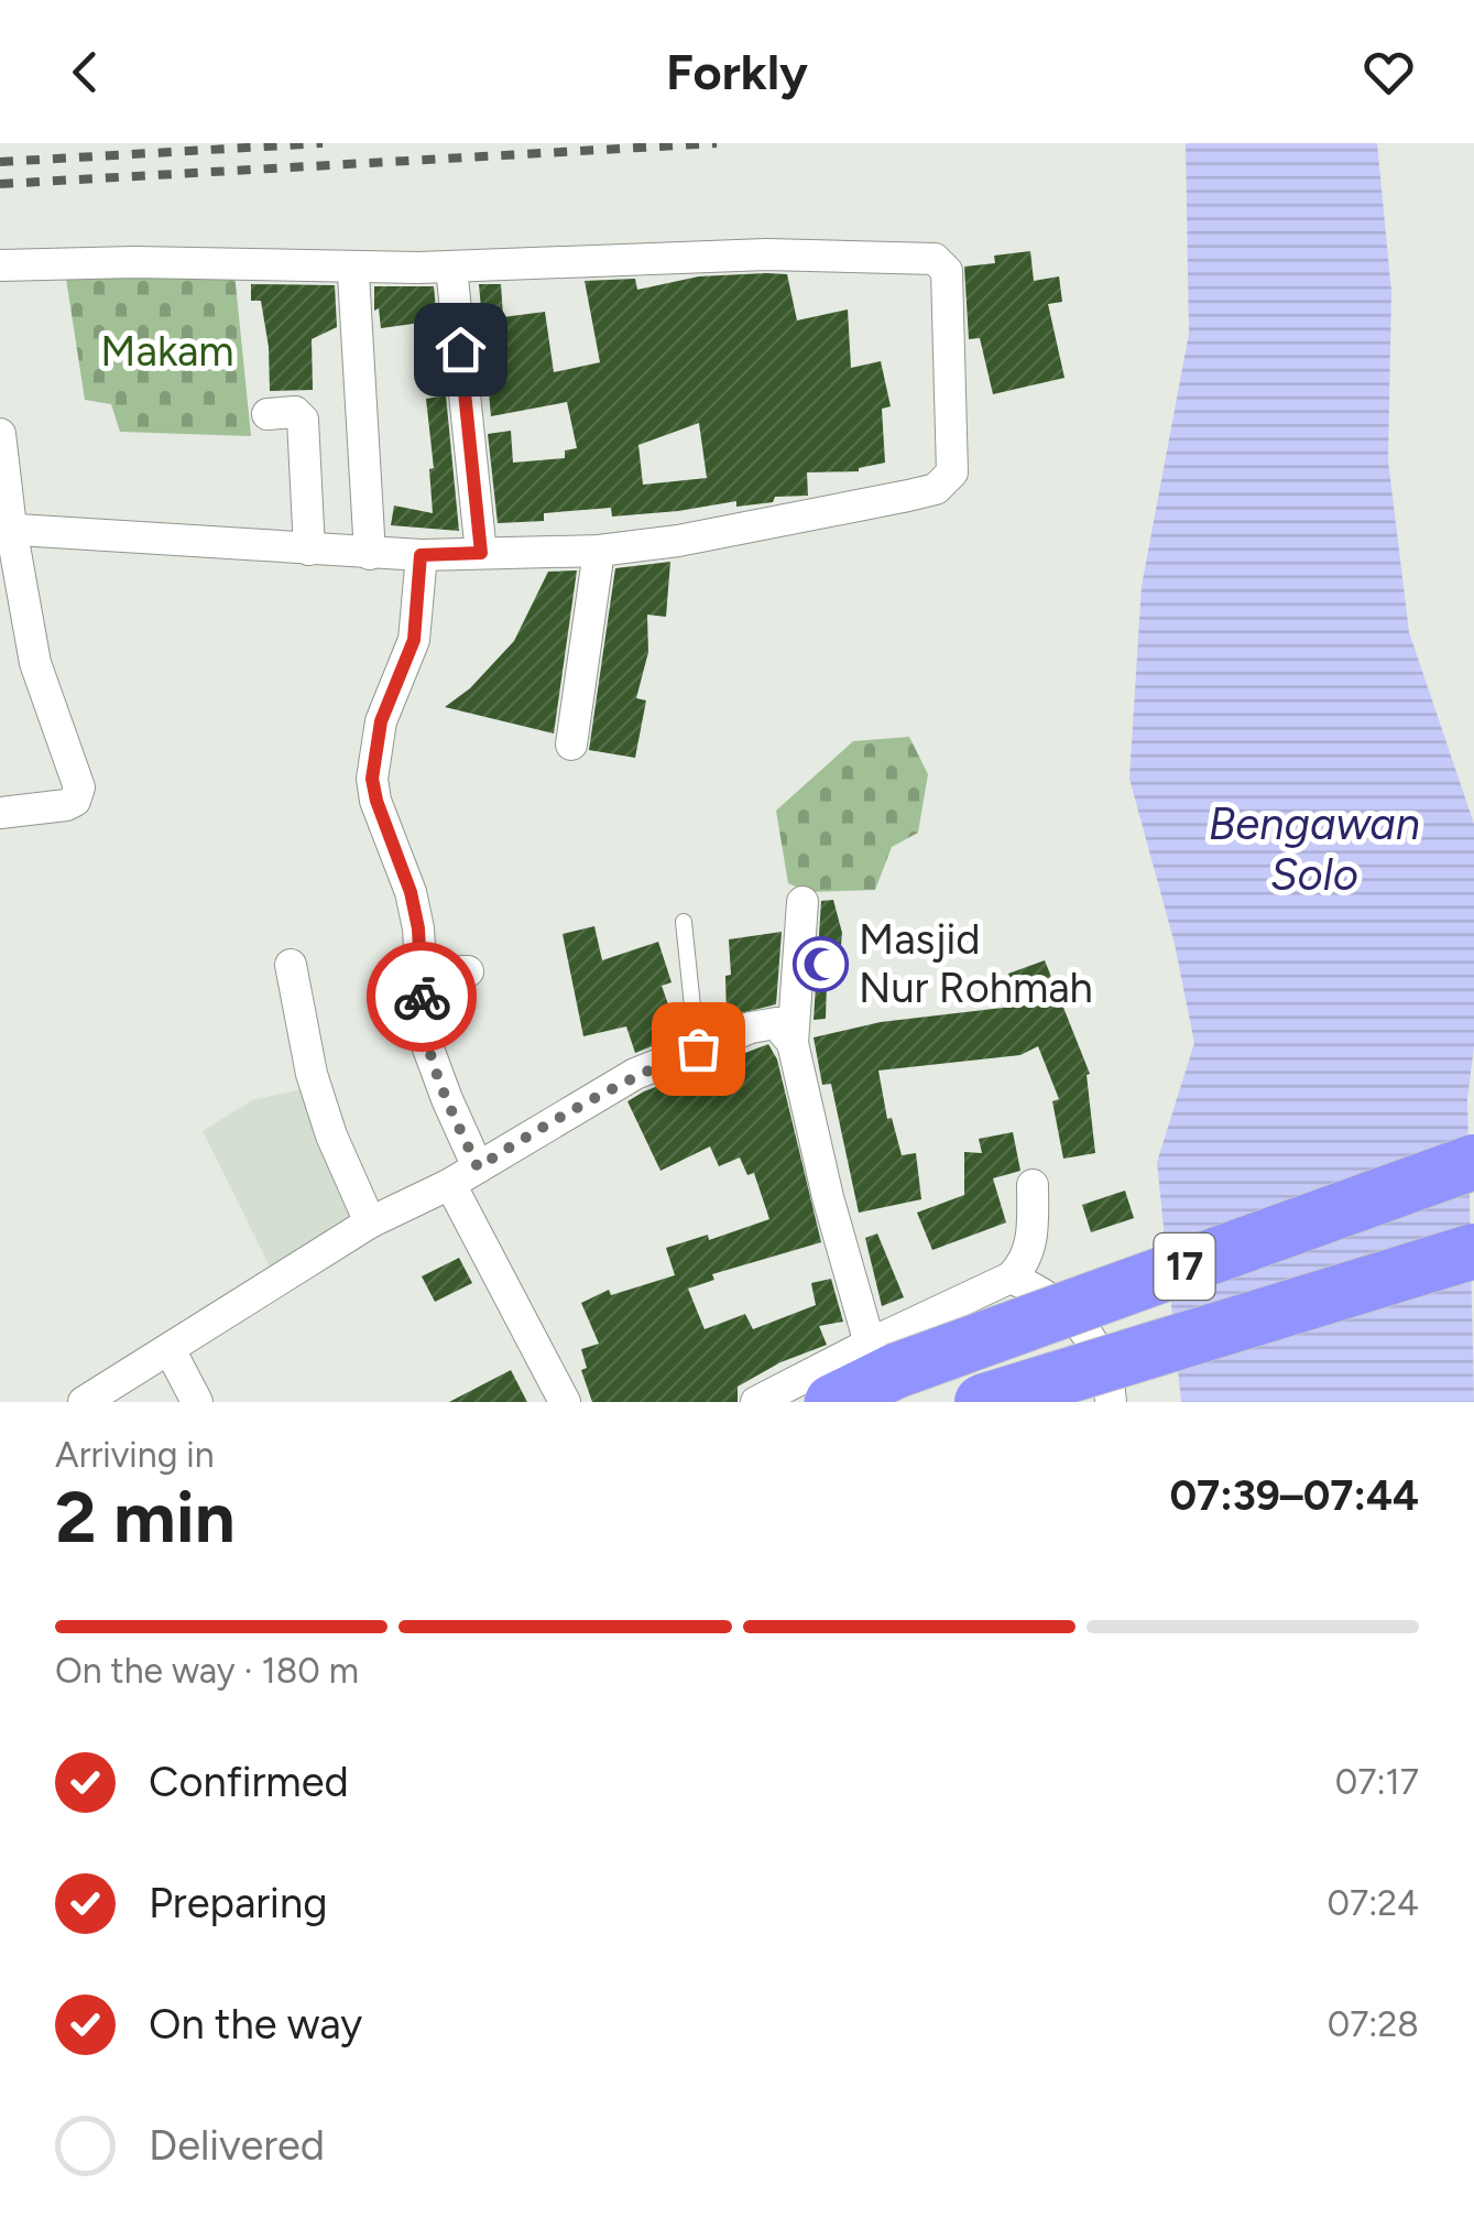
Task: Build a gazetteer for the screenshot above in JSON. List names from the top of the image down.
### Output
{
  "streets": {
    "highway": ["17"]
  },
  "water": ["Bengawan Solo"],
  "parks": ["Makam"],
  "places": {
    "mosque": ["Masjid Nur Rohmah"]
  },
  "page": {
    "header": "Forkly",
    "heading": ["2 min", "Arriving in", "07:39–07:44"],
    "bar": "On the way · 180 m",
    "list": [
      ["Confirmed", "07:17"],
      ["Preparing", "07:24"],
      ["On the way", "07:28"],
      "Delivered"
    ]
  }
}
